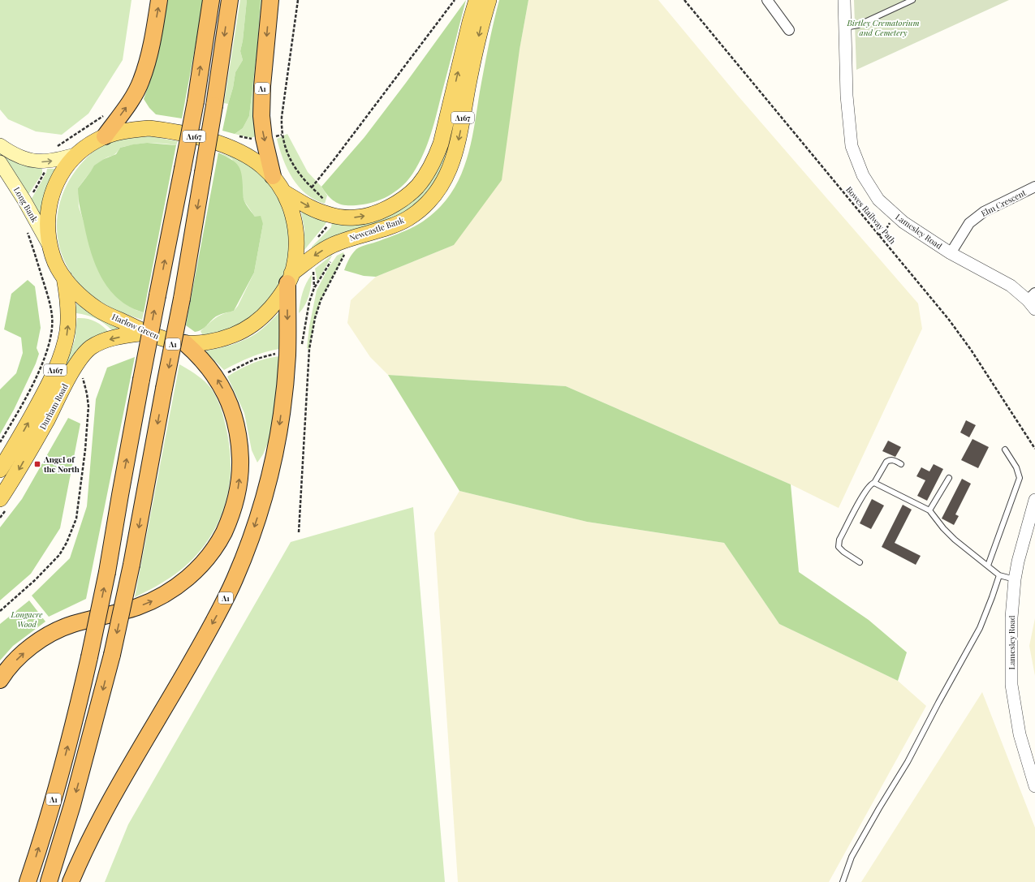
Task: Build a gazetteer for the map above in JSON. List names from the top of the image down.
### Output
{
  "streets": {
    "highway": ["A1"],
    "main road": [
      "A167",
      "Long Bank",
      "Newcastle Bank",
      "Harlow Green",
      "Durham Road"
    ],
    "street": ["Elm Crescent", "Lamesley Road"],
    "path": ["Bowes Railway Path"]
  },
  "crossings": [
    ["A1", "Newcastle Bank"],
    ["A1", "Harlow Green"],
    ["Elm Crescent", "Lamesley Road"],
    ["Long Bank", "Harlow Green"],
    ["Newcastle Bank", "Harlow Green"],
    ["Harlow Green", "Durham Road"]
  ],
  "parks": ["Birtley Crematorium and Cemetery", "Longacre Wood"],
  "places": {
    "transit": ["Angel of the North"]
  }
}
